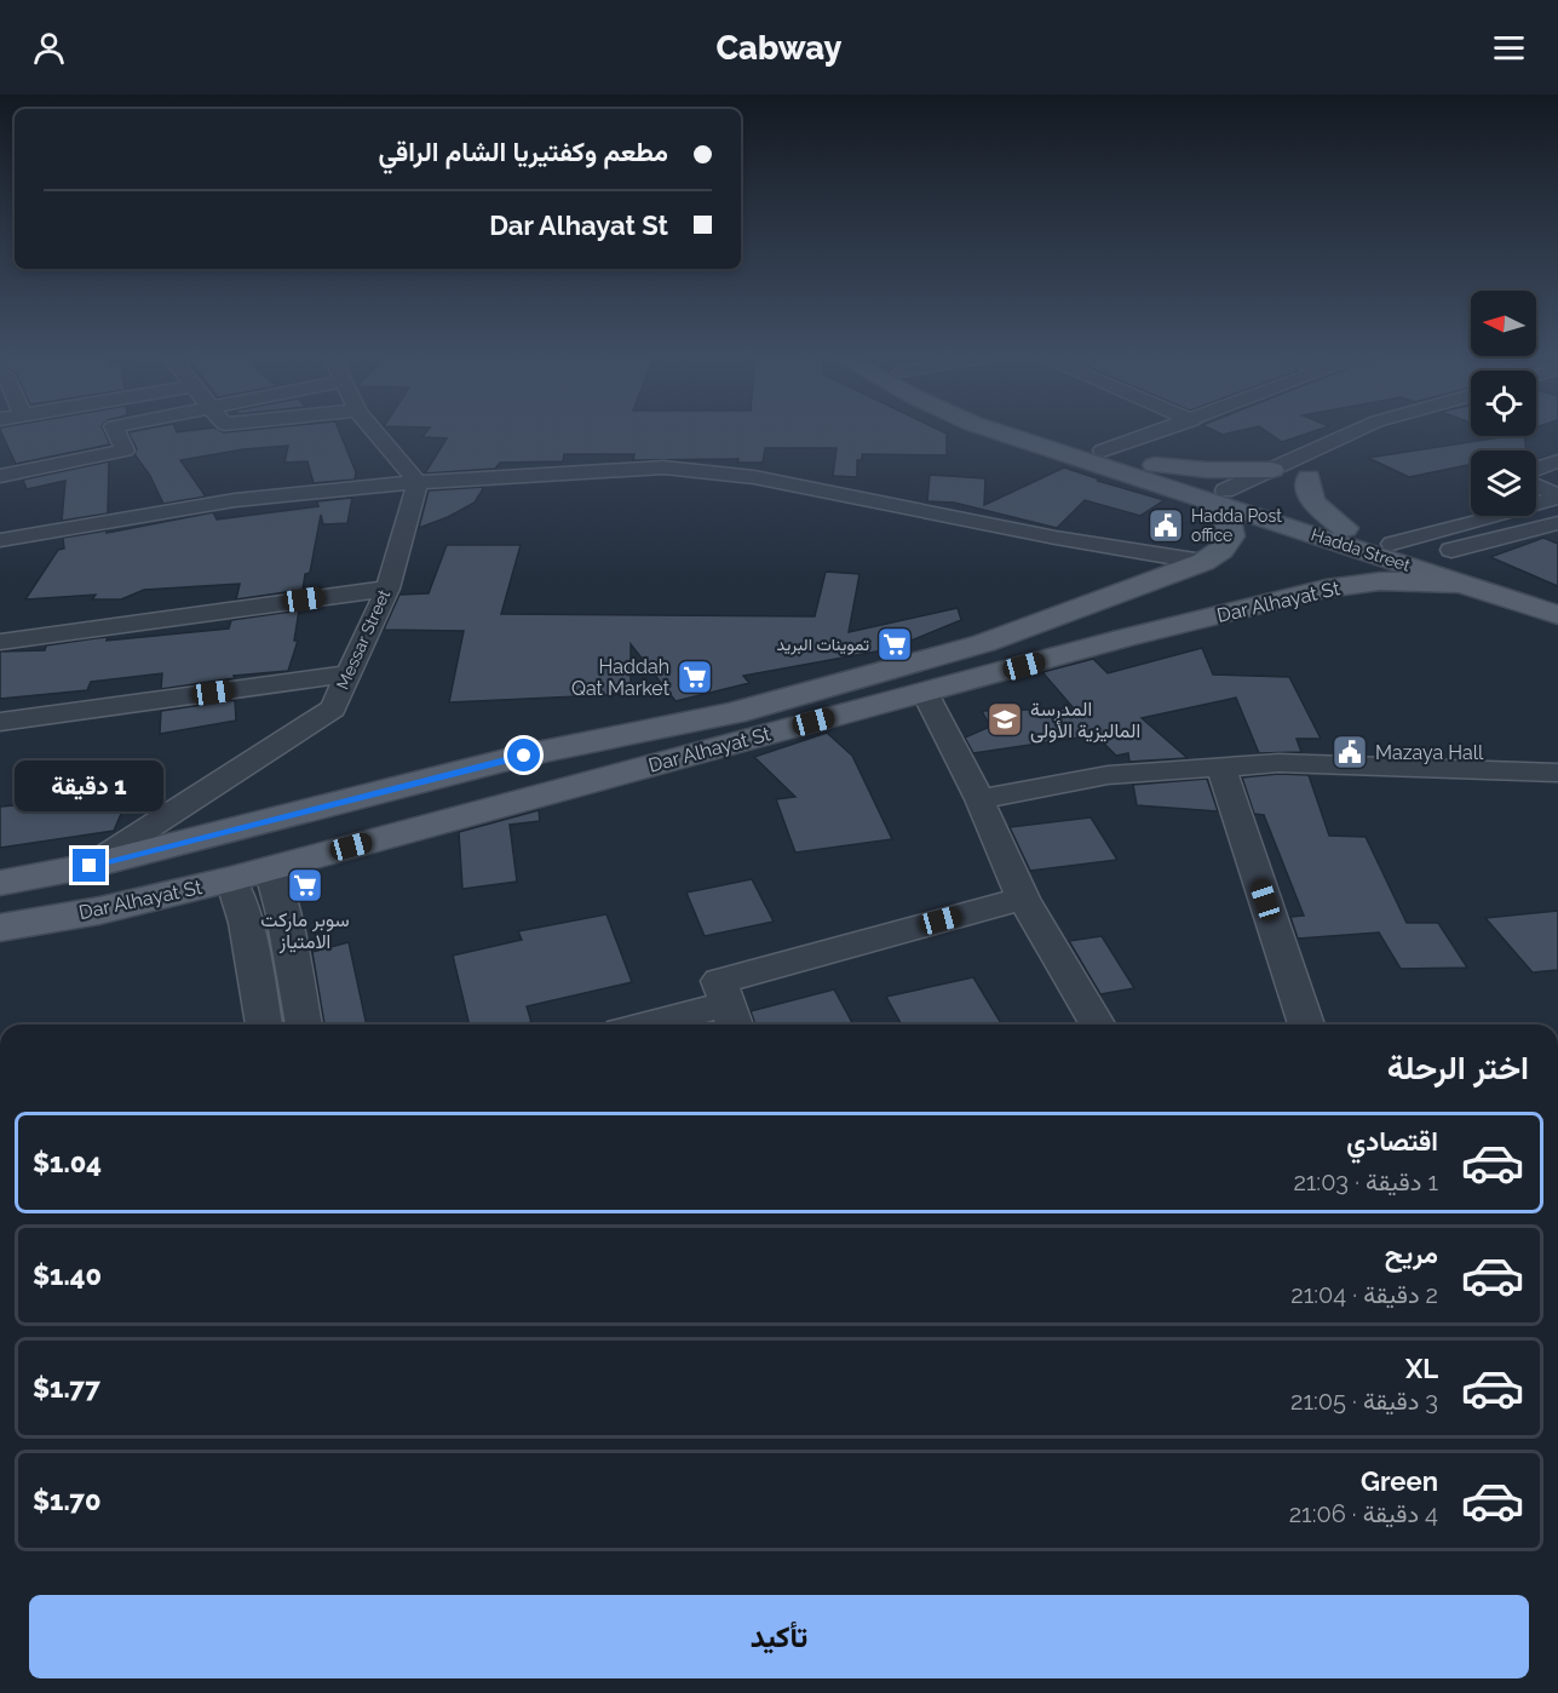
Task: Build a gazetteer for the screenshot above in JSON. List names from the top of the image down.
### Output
{
  "streets": {
    "main road": ["Hadda Street", "Dar Alhayat St"],
    "street": ["Messar Street"]
  },
  "crossings": [
    ["Hadda Street", "Dar Alhayat St"],
    ["Dar Alhayat St", "Messar Street"]
  ],
  "places": {
    "public building": ["Hadda Post office", "Mazaya Hall"],
    "supermarket": ["تموينات البريد", "Haddah Qat Market", "سوبر ماركت الامتياز"],
    "school or university": ["المدرسة الماليزية الأولى"]
  },
  "north": "left",
  "page": {
    "header": "Cabway",
    "banner": ["مطعم وكفتيريا الشام الراقي", "Dar Alhayat St"],
    "bubble": "1 دقيقة",
    "heading": "اختر الرحلة",
    "list": [
      {
        "name": "اقتصادي",
        "note": "1 دقيقة · 21:03",
        "value": "$1.04"
      },
      {
        "name": "مريح",
        "note": "2 دقيقة · 21:04",
        "value": "$1.40"
      },
      {
        "name": "XL",
        "note": "3 دقيقة · 21:05",
        "value": "$1.77"
      },
      {
        "name": "Green",
        "note": "4 دقيقة · 21:06",
        "value": "$1.70"
      }
    ],
    "buttons": "تأكيد"
  }
}
